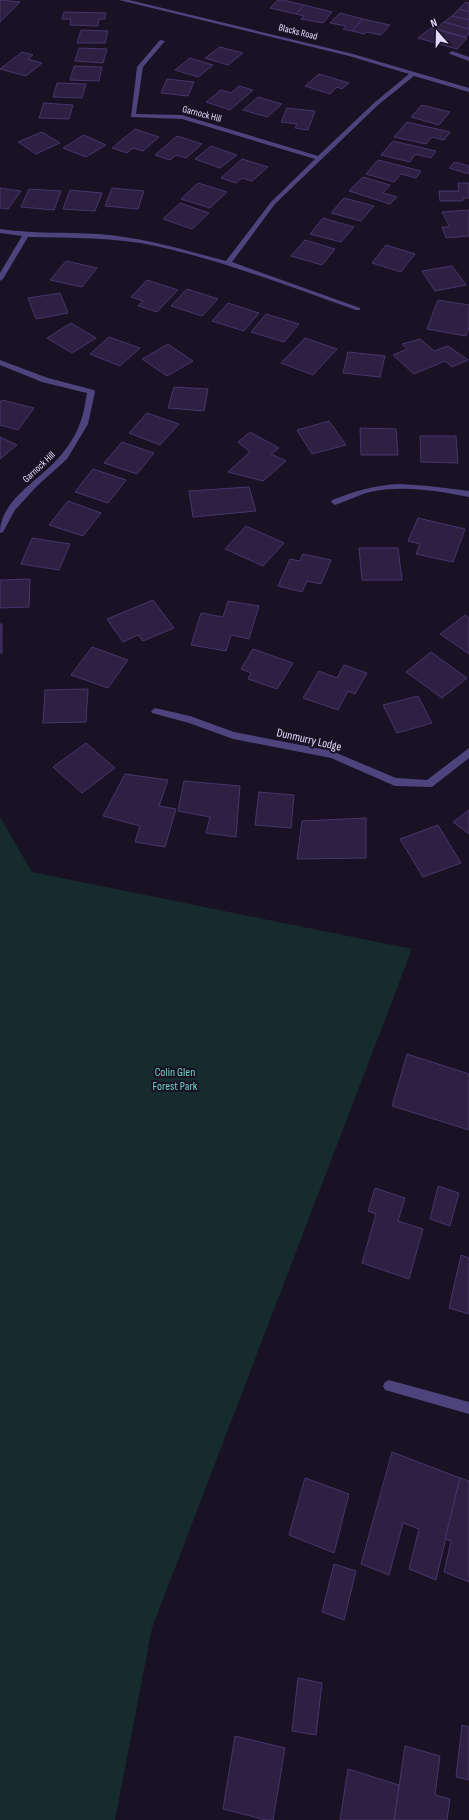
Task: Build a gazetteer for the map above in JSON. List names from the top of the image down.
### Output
{
  "streets": {
    "street": ["Blacks Road", "Garnock Hill", "Dunmurry Lodge"]
  },
  "parks": ["Colin Glen Forest Park"],
  "north": "top"
}
